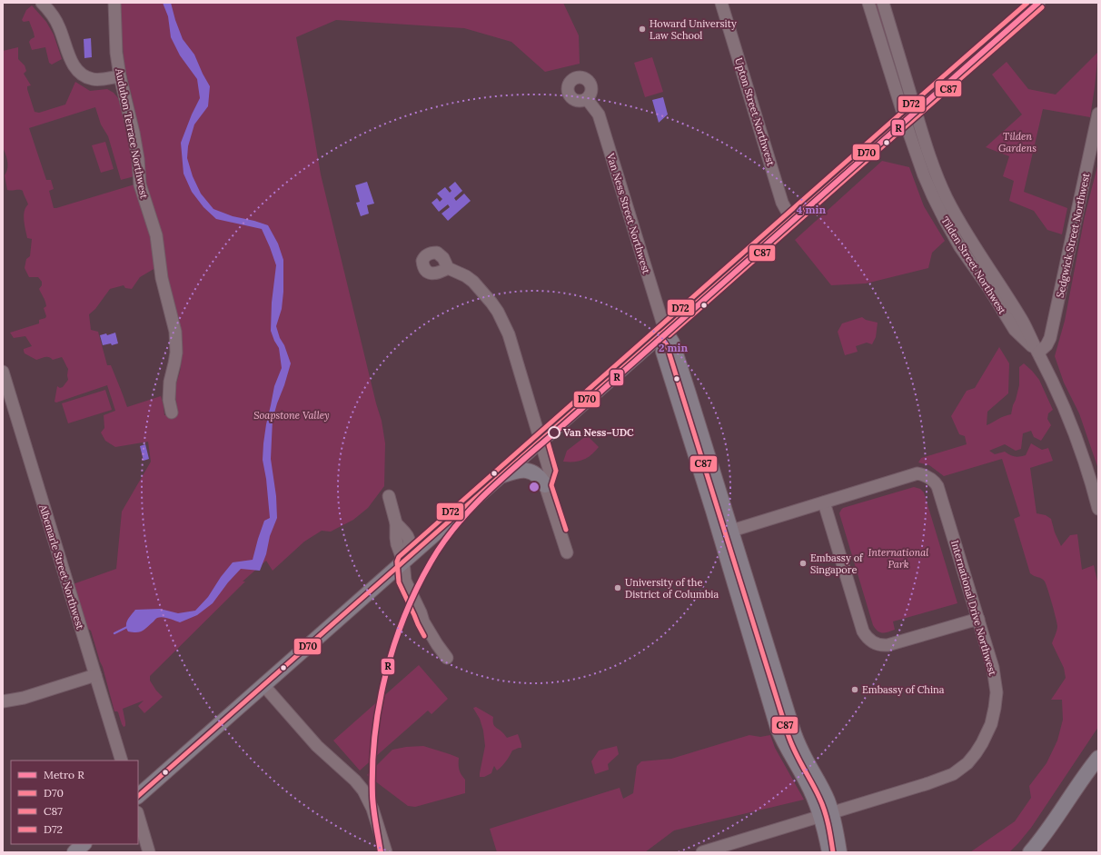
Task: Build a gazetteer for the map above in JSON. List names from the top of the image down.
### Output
{
  "streets": {
    "main road": ["Van Ness Street Northwest"],
    "street": [
      "Upton Street Northwest",
      "Audubon Terrace Northwest",
      "Sedgwick Street Northwest",
      "Tilden Street Northwest",
      "Albemarle Street Northwest",
      "International Drive Northwest"
    ]
  },
  "crossings": [
    ["Van Ness Street Northwest", "International Drive Northwest"],
    ["Sedgwick Street Northwest", "Tilden Street Northwest"]
  ],
  "parks": ["Tilden Gardens", "Soapstone Valley", "International Park"],
  "places": [
    "Howard University Law School",
    "Van Ness–UDC",
    "Embassy of Singapore",
    "University of the District of Columbia",
    "Embassy of China"
  ],
  "lines": [
    "metro line R",
    "transit line D70",
    "transit line D72",
    "transit line C87"
  ],
  "legend": [
    "Metro R",
    "D70",
    "C87",
    "D72"
  ],
  "rings": ["4 min", "2 min"]
}
